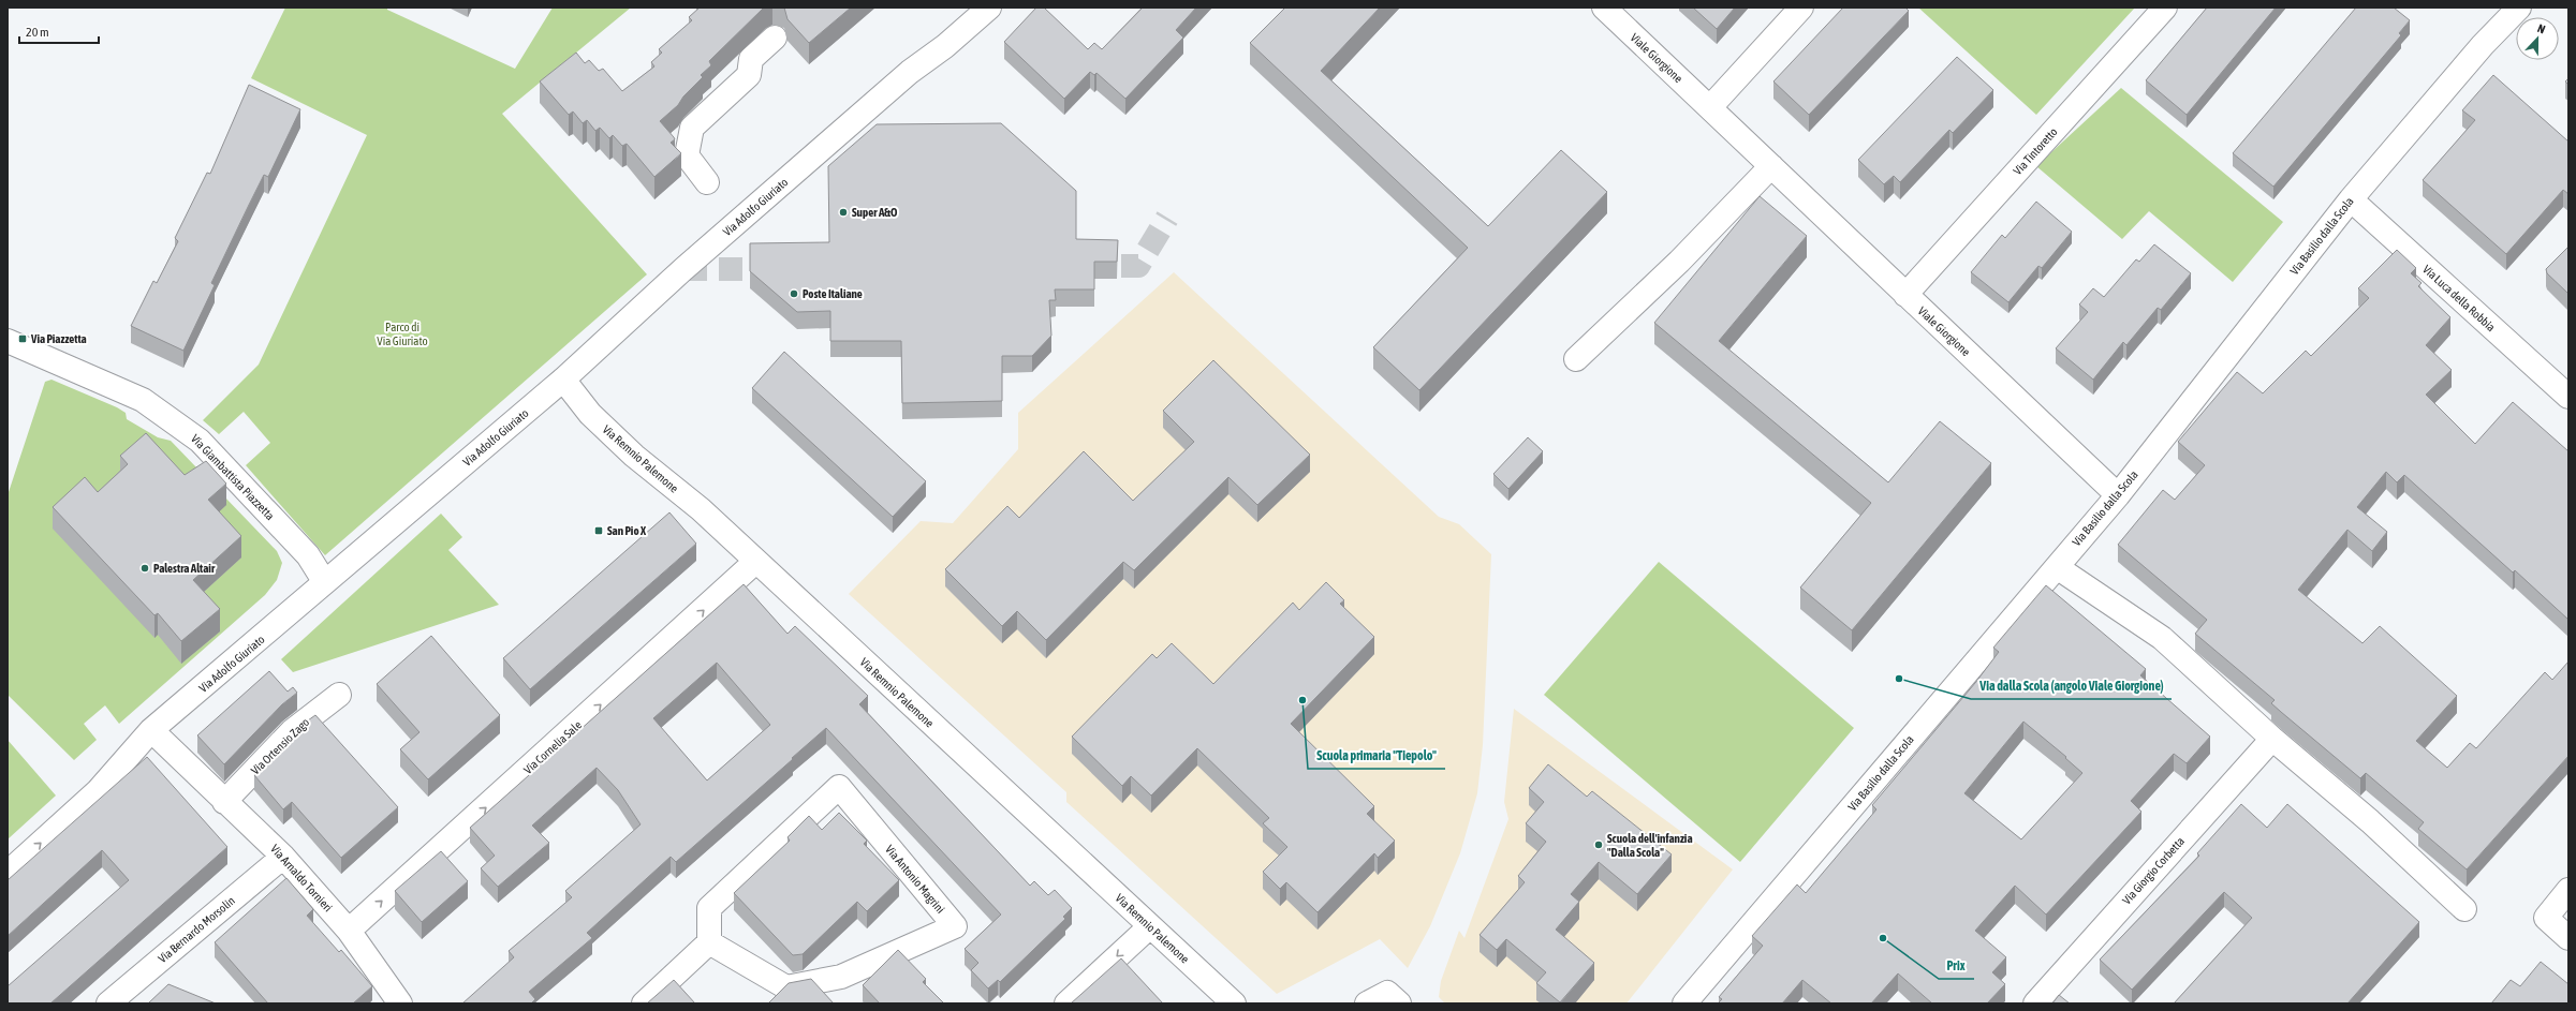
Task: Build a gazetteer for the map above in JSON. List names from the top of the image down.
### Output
{
  "streets": {
    "street": [
      "Viale Giorgione",
      "Via Tintoretto",
      "Via Adolfo Giuriato",
      "Via Basilio dalla Scola",
      "Via Luca della Robbia",
      "Via Remnio Palemone",
      "Via Giambattista Piazzetta",
      "Via Ortensio Zago",
      "Via Cornelia Sale",
      "Via Giorgio Corbetta",
      "Via Arnaldo Tornieri",
      "Via Antonio Magrini",
      "Via Bernardo Morsolin"
    ]
  },
  "crossings": [
    ["Viale Giorgione", "Via Tintoretto"],
    ["Viale Giorgione", "Via Basilio dalla Scola"],
    ["Via Adolfo Giuriato", "Via Remnio Palemone"],
    ["Via Adolfo Giuriato", "Via Giambattista Piazzetta"],
    ["Via Adolfo Giuriato", "Via Arnaldo Tornieri"],
    ["Via Basilio dalla Scola", "Via Luca della Robbia"],
    ["Via Remnio Palemone", "Via Cornelia Sale"],
    ["Via Ortensio Zago", "Via Arnaldo Tornieri"],
    ["Via Cornelia Sale", "Via Arnaldo Tornieri"],
    ["Via Arnaldo Tornieri", "Via Bernardo Morsolin"]
  ],
  "one_way": ["Via Cornelia Sale"],
  "parks": ["Parco di Via Giuriato"],
  "places": {
    "other": [
      "Super A&O",
      "Poste Italiane",
      "Palestra Altair",
      "Via dalla Scola (angolo Viale Giorgione)",
      "Scuola primaria \"Tiepolo\"",
      "Scuola dell'infanzia \"Dalla Scola\"",
      "Prix"
    ],
    "transit": ["Via Piazzetta", "San Pio X"]
  },
  "scale_bar": "20 m",
  "north": "top"
}
